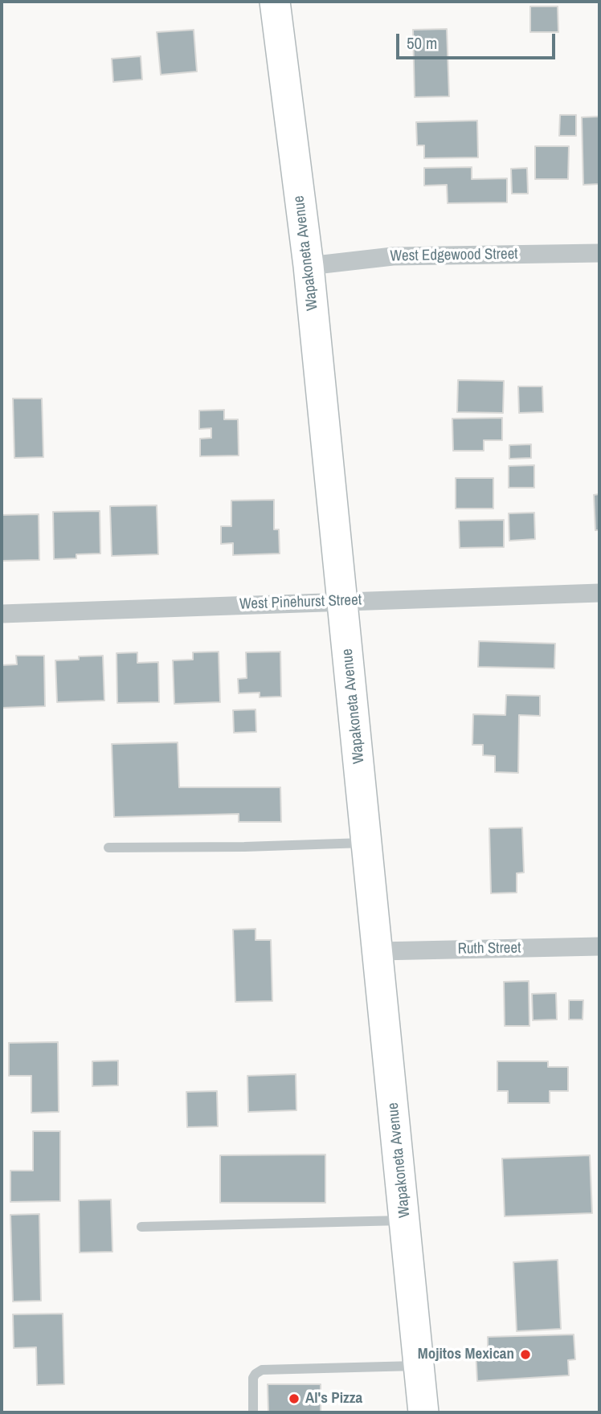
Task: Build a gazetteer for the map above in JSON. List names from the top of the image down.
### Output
{
  "streets": {
    "main road": ["Wapakoneta Avenue"],
    "street": ["West Edgewood Street", "West Pinehurst Street", "Ruth Street"]
  },
  "crossings": [
    ["Wapakoneta Avenue", "West Edgewood Street"],
    ["Wapakoneta Avenue", "West Pinehurst Street"],
    ["Wapakoneta Avenue", "Ruth Street"]
  ],
  "places": ["Mojitos Mexican", "Al's Pizza"],
  "scale_bar": "50 m"
}
